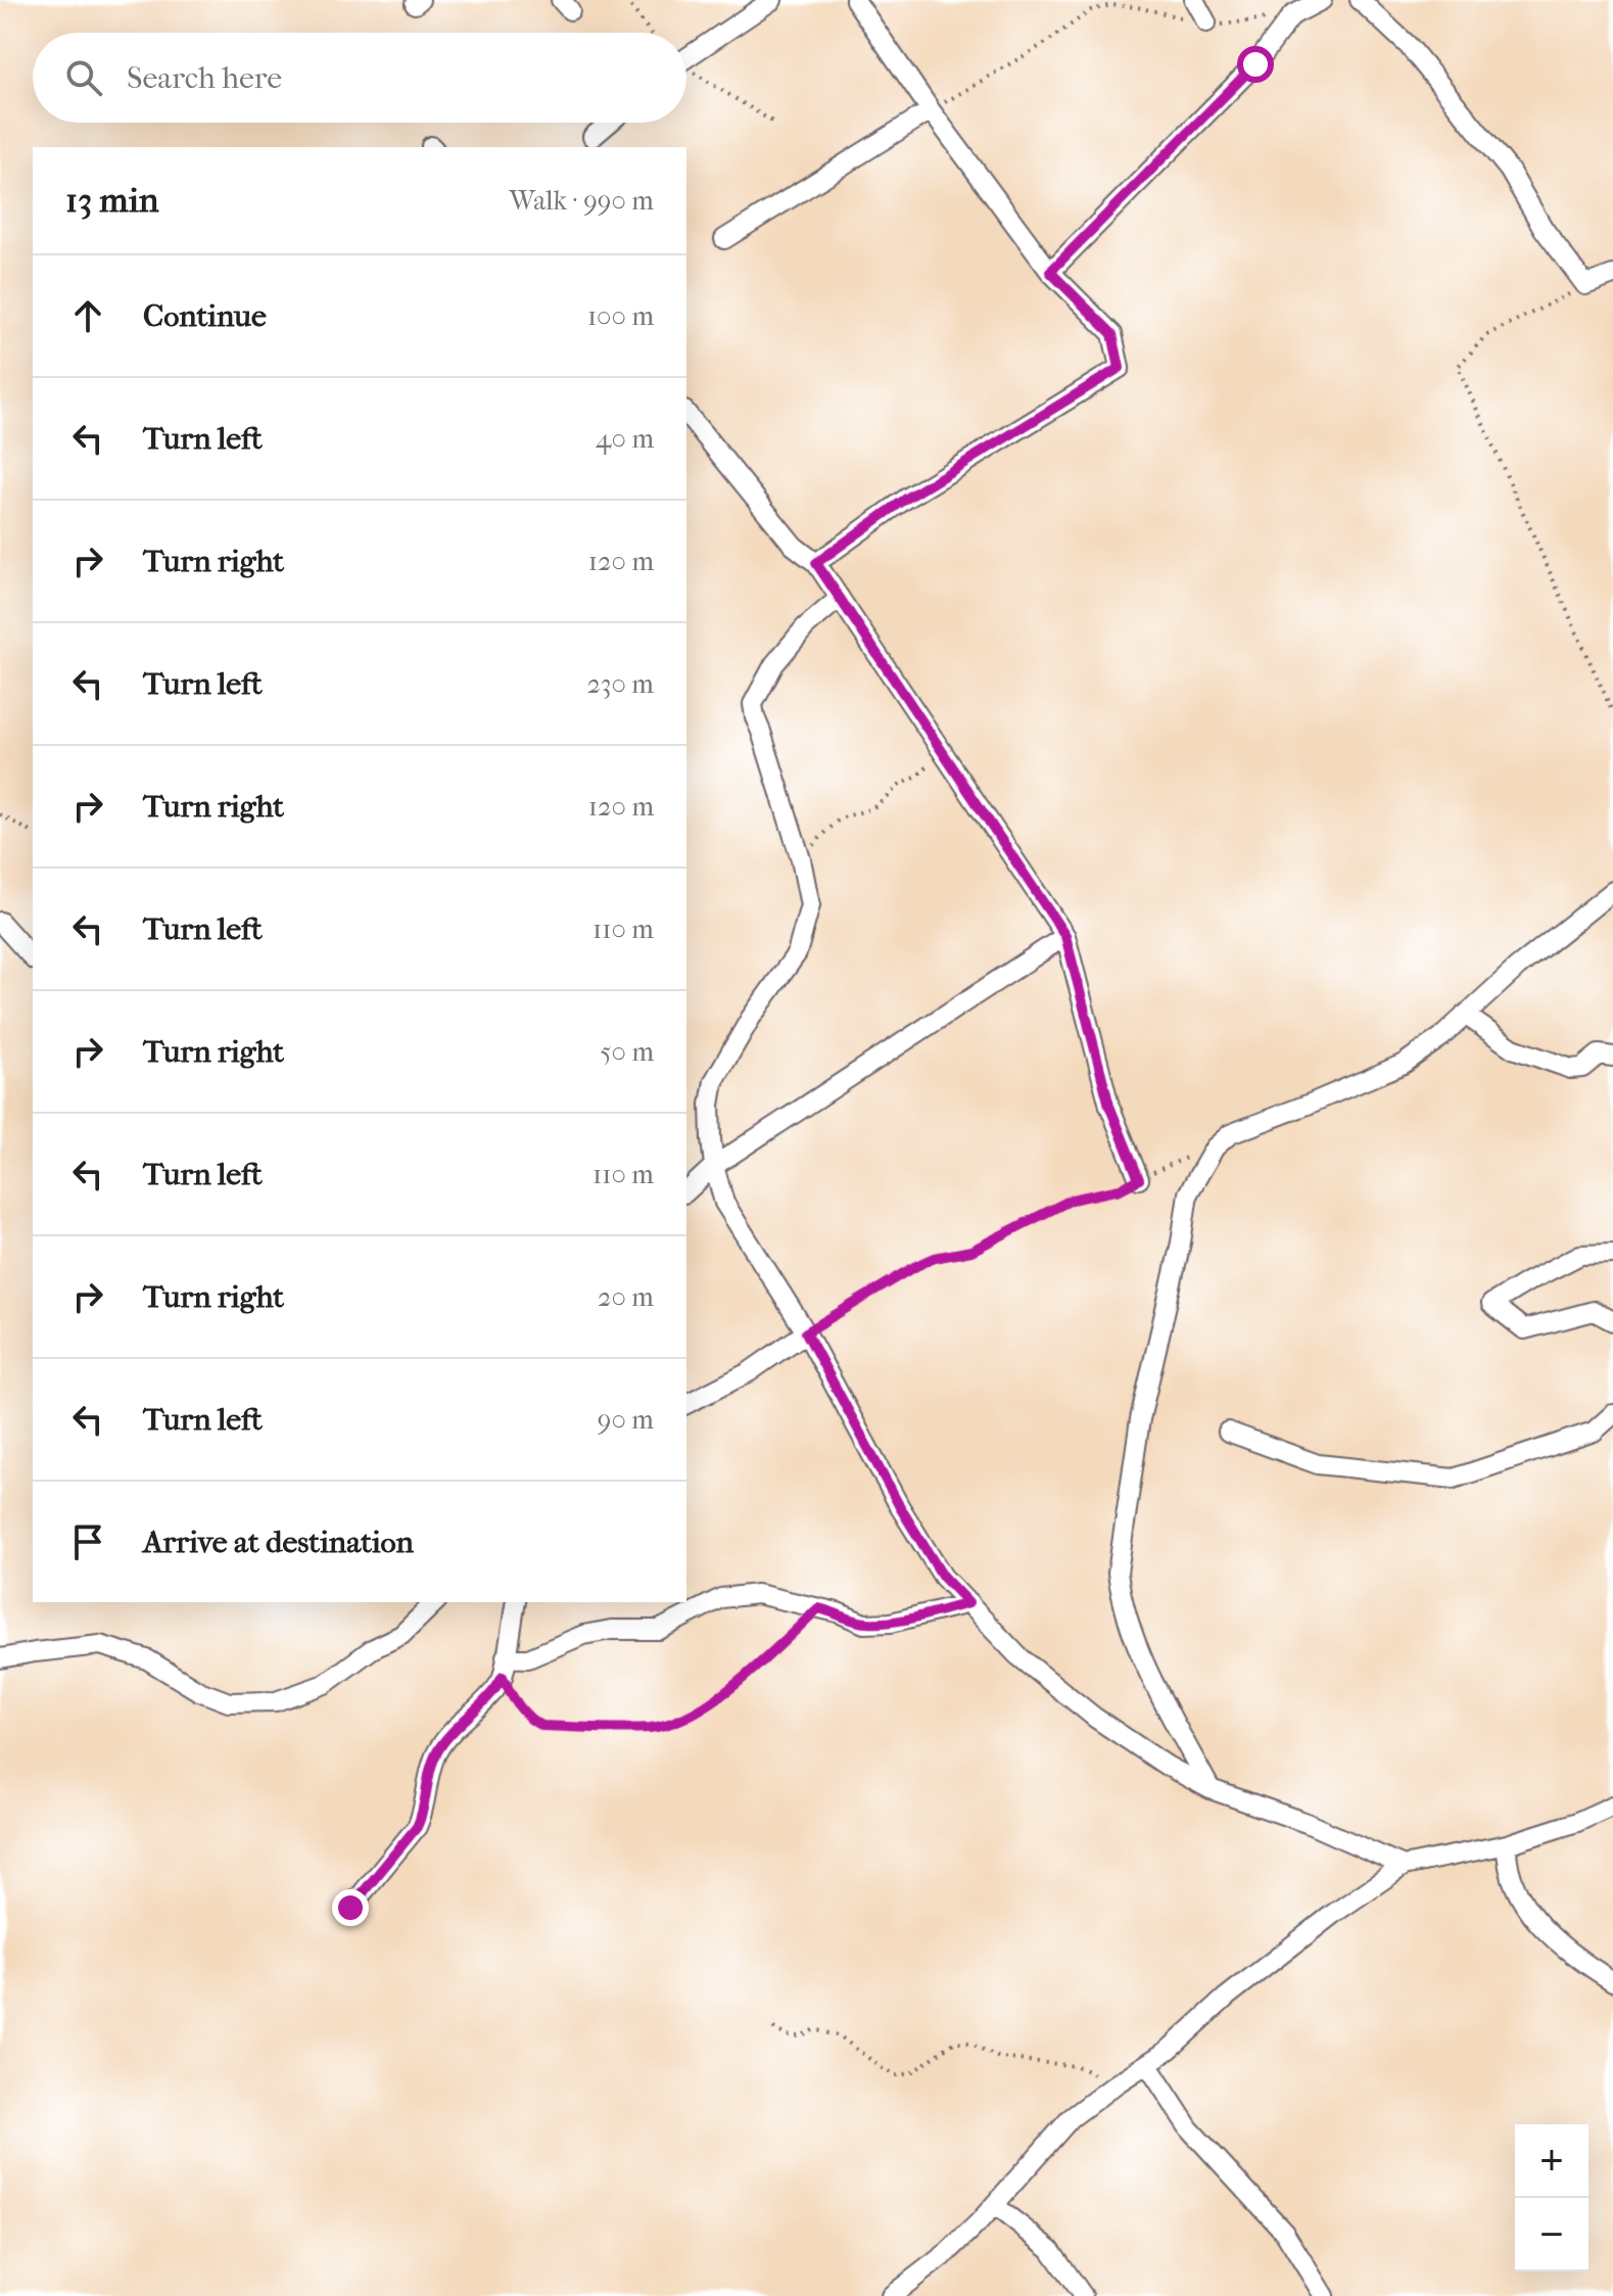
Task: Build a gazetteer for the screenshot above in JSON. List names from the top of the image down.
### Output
{
  "page": {
    "search": "Search here",
    "heading": ["13 min", "Walk · 990 m"],
    "list": [
      ["Continue", "100 m"],
      ["Turn left", "40 m"],
      ["Turn right", "120 m"],
      ["Turn left", "230 m"],
      ["Turn right", "120 m"],
      ["Turn left", "110 m"],
      ["Turn right", "50 m"],
      ["Turn left", "110 m"],
      ["Turn right", "20 m"],
      ["Turn left", "90 m"],
      "Arrive at destination"
    ],
    "map_buttons": ["+", "−"]
  }
}
